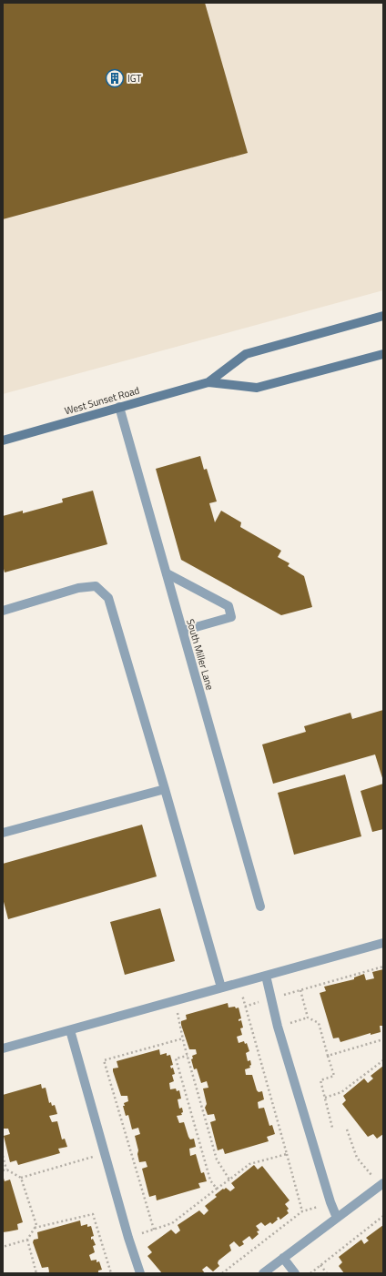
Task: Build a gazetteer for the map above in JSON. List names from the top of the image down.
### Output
{
  "streets": {
    "main road": ["West Sunset Road"],
    "street": ["South Miller Lane"]
  },
  "crossings": [
    ["West Sunset Road", "South Miller Lane"]
  ],
  "places": {
    "building": ["IGT"]
  }
}
